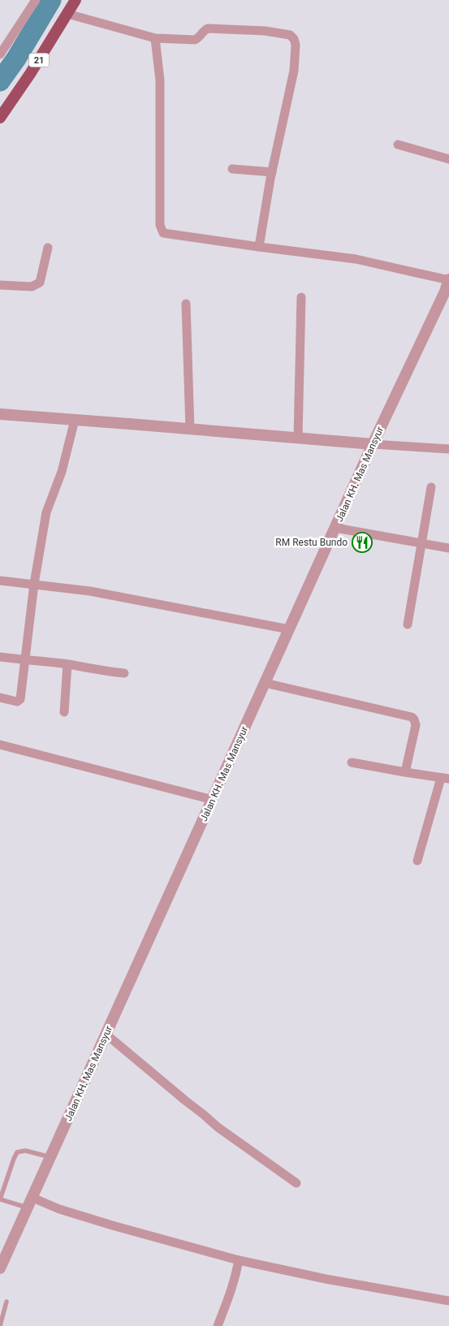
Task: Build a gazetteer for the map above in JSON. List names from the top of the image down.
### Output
{
  "streets": {
    "highway": ["21"],
    "street": ["Jalan KH. Mas Mansyur"]
  },
  "places": {
    "restaurant": ["RM Restu Bundo"]
  }
}
